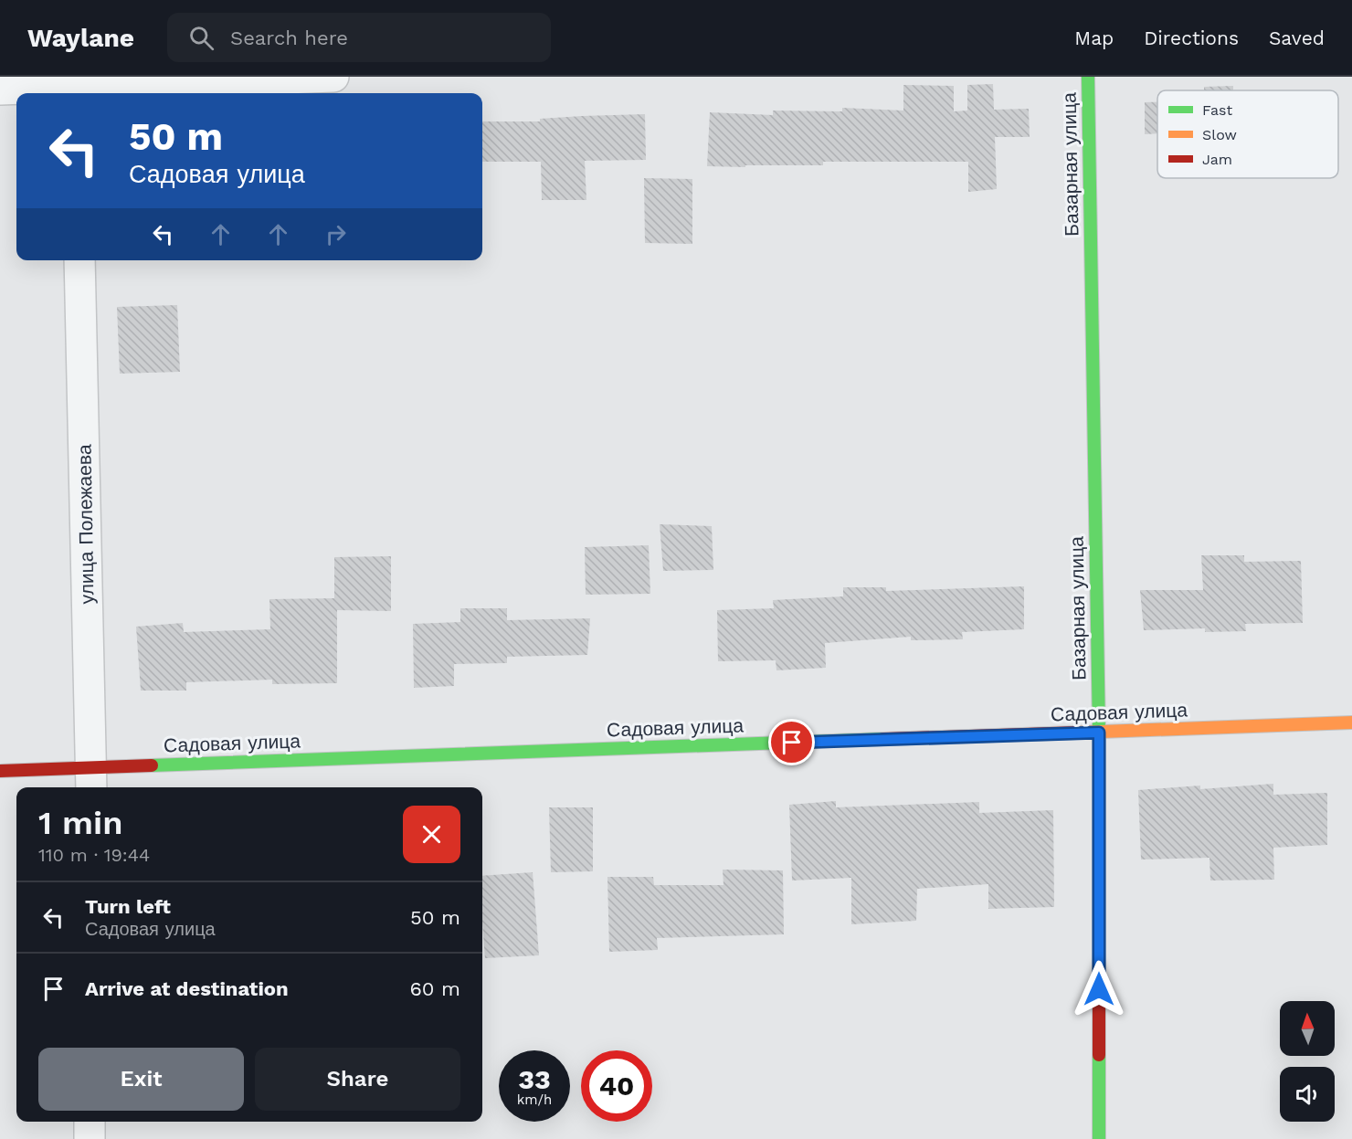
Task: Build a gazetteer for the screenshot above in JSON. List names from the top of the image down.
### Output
{
  "streets": {
    "street": ["Базарная улица", "улица Полежаева", "Садовая улица"]
  },
  "crossings": [
    ["Базарная улица", "Садовая улица"],
    ["улица Полежаева", "Садовая улица"]
  ],
  "legend": ["Fast", "Slow", "Jam"],
  "north": "top",
  "page": {
    "header": "Waylane",
    "search": "Search here",
    "nav": ["Map", "Directions", "Saved"],
    "turn": ["50 m", "Садовая улица"],
    "heading": ["1 min", "110 m · 19:44"],
    "list": [
      {
        "name": "Turn left",
        "note": "Садовая улица",
        "value": "50 m"
      },
      {
        "name": "Arrive at destination",
        "value": "60 m"
      }
    ],
    "buttons": ["Exit", "Share"],
    "speed": "33 km/h",
    "limit": "40"
  }
}
